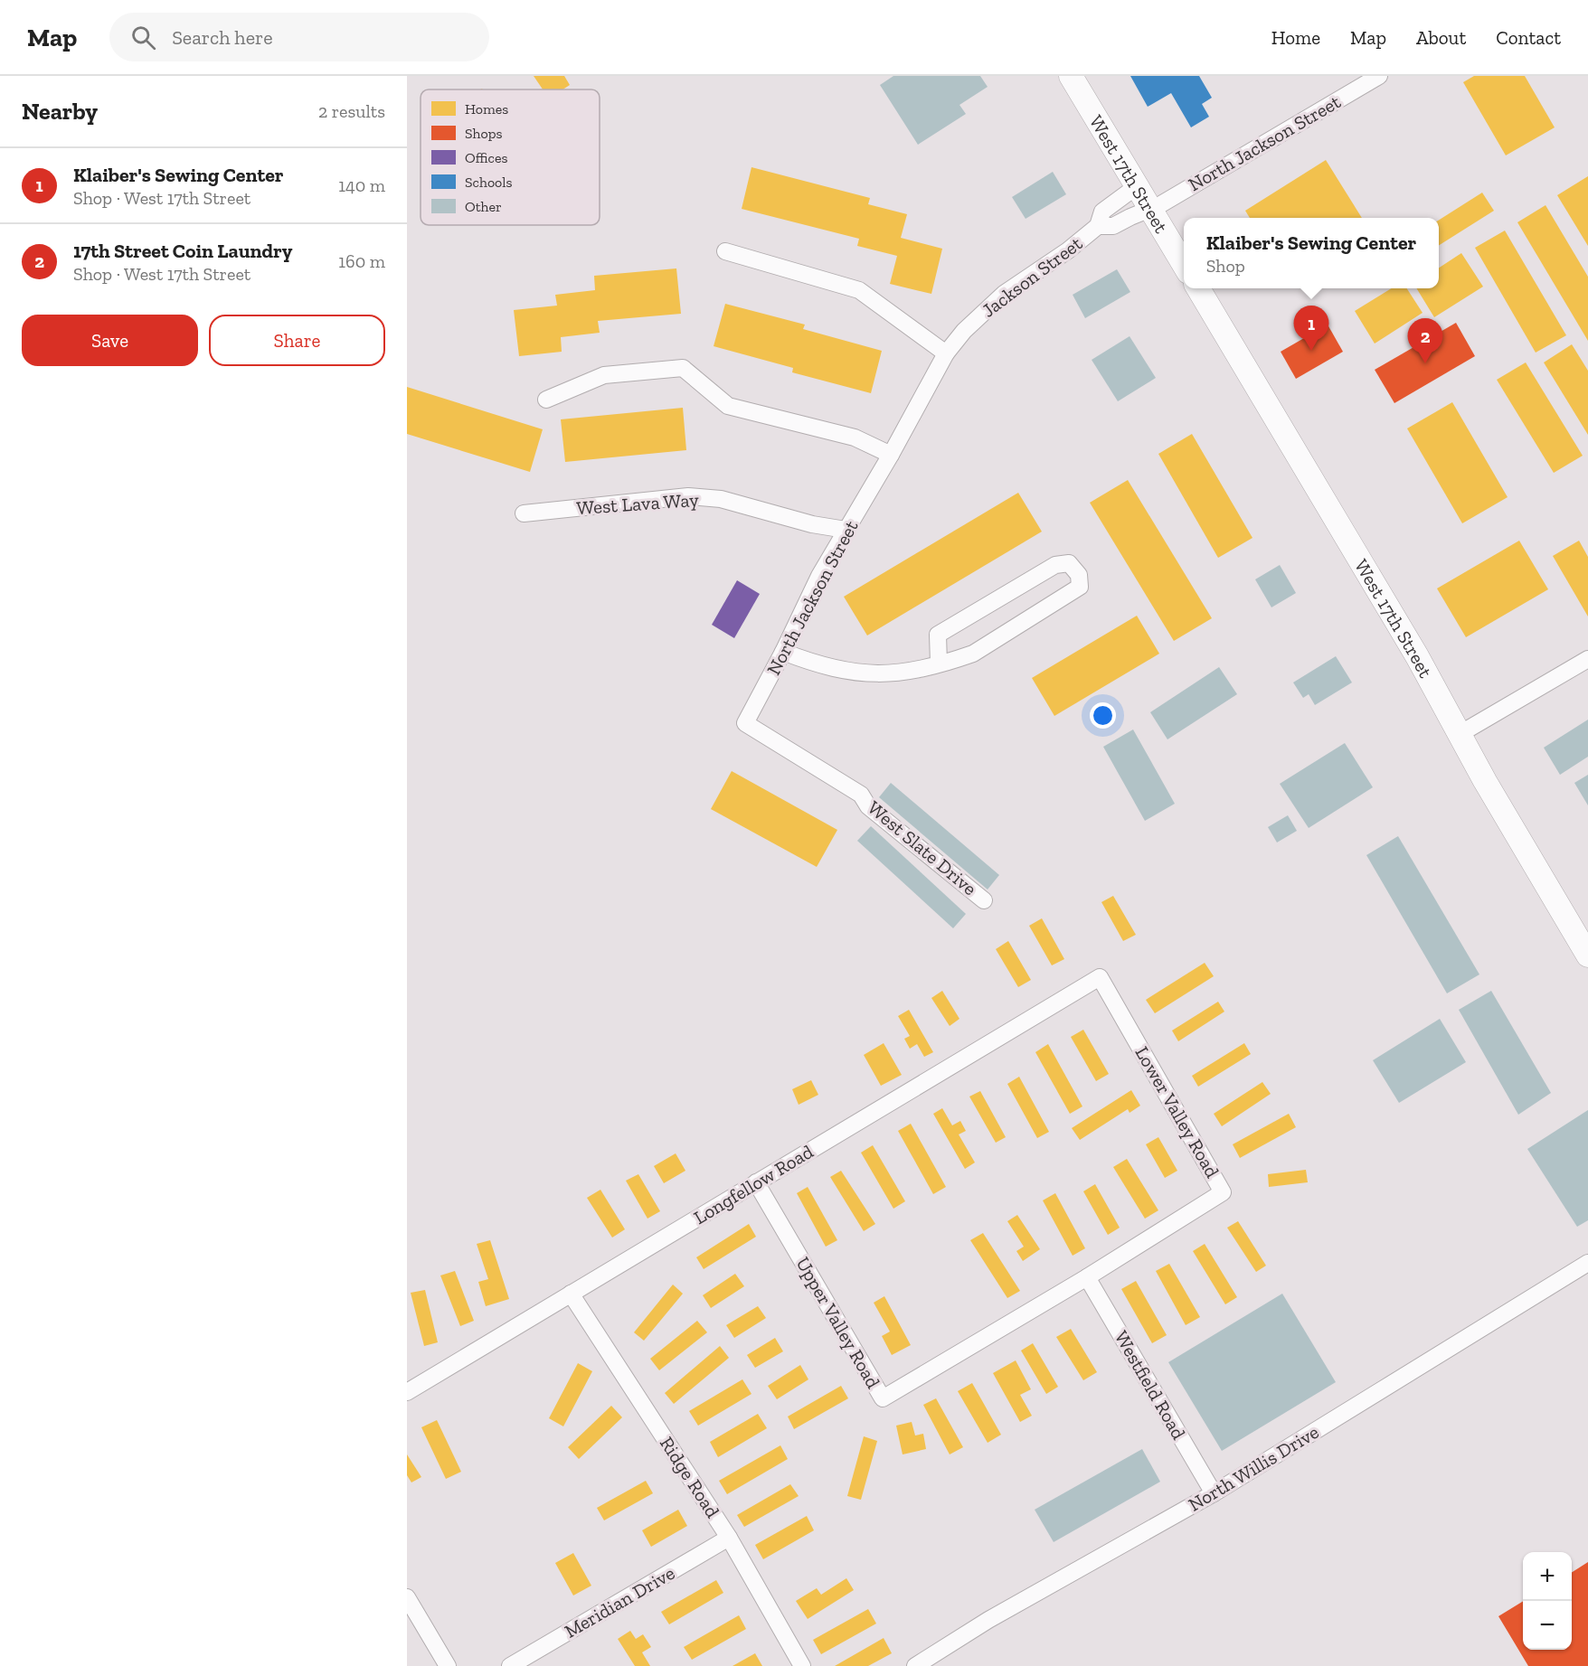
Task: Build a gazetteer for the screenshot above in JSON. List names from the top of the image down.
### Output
{
  "streets": {
    "main road": ["West 17th Street"],
    "street": [
      "North Jackson Street",
      "Jackson Street",
      "West Lava Way",
      "West Slate Drive",
      "Lower Valley Road",
      "Longfellow Road",
      "Upper Valley Road",
      "Westfield Road",
      "North Willis Drive",
      "Ridge Road",
      "Meridian Drive"
    ]
  },
  "crossings": [
    ["North Jackson Street", "West 17th Street"],
    ["North Jackson Street", "Jackson Street"],
    ["North Jackson Street", "West Lava Way"],
    ["North Jackson Street", "West Slate Drive"],
    ["West 17th Street", "Jackson Street"],
    ["Lower Valley Road", "Longfellow Road"],
    ["Lower Valley Road", "Upper Valley Road"],
    ["Lower Valley Road", "Westfield Road"],
    ["Longfellow Road", "Upper Valley Road"],
    ["Longfellow Road", "Ridge Road"],
    ["Upper Valley Road", "Westfield Road"],
    ["Westfield Road", "North Willis Drive"],
    ["Ridge Road", "Meridian Drive"]
  ],
  "legend": [
    "Homes",
    "Shops",
    "Offices",
    "Schools",
    "Other"
  ],
  "page": {
    "header": "Map",
    "search": "Search here",
    "nav": [
      "Home",
      "Map",
      "About",
      "Contact"
    ],
    "heading": ["Nearby", "2 results"],
    "list": [
      {
        "mark": "1",
        "name": "Klaiber's Sewing Center",
        "note": "Shop · West 17th Street",
        "value": "140 m"
      },
      {
        "mark": "2",
        "name": "17th Street Coin Laundry",
        "note": "Shop · West 17th Street",
        "value": "160 m"
      }
    ],
    "popup": ["Klaiber's Sewing Center", "Shop"],
    "buttons": ["Save", "Share"],
    "pins": ["1", "2"],
    "map_buttons": ["+", "−"]
  }
}
